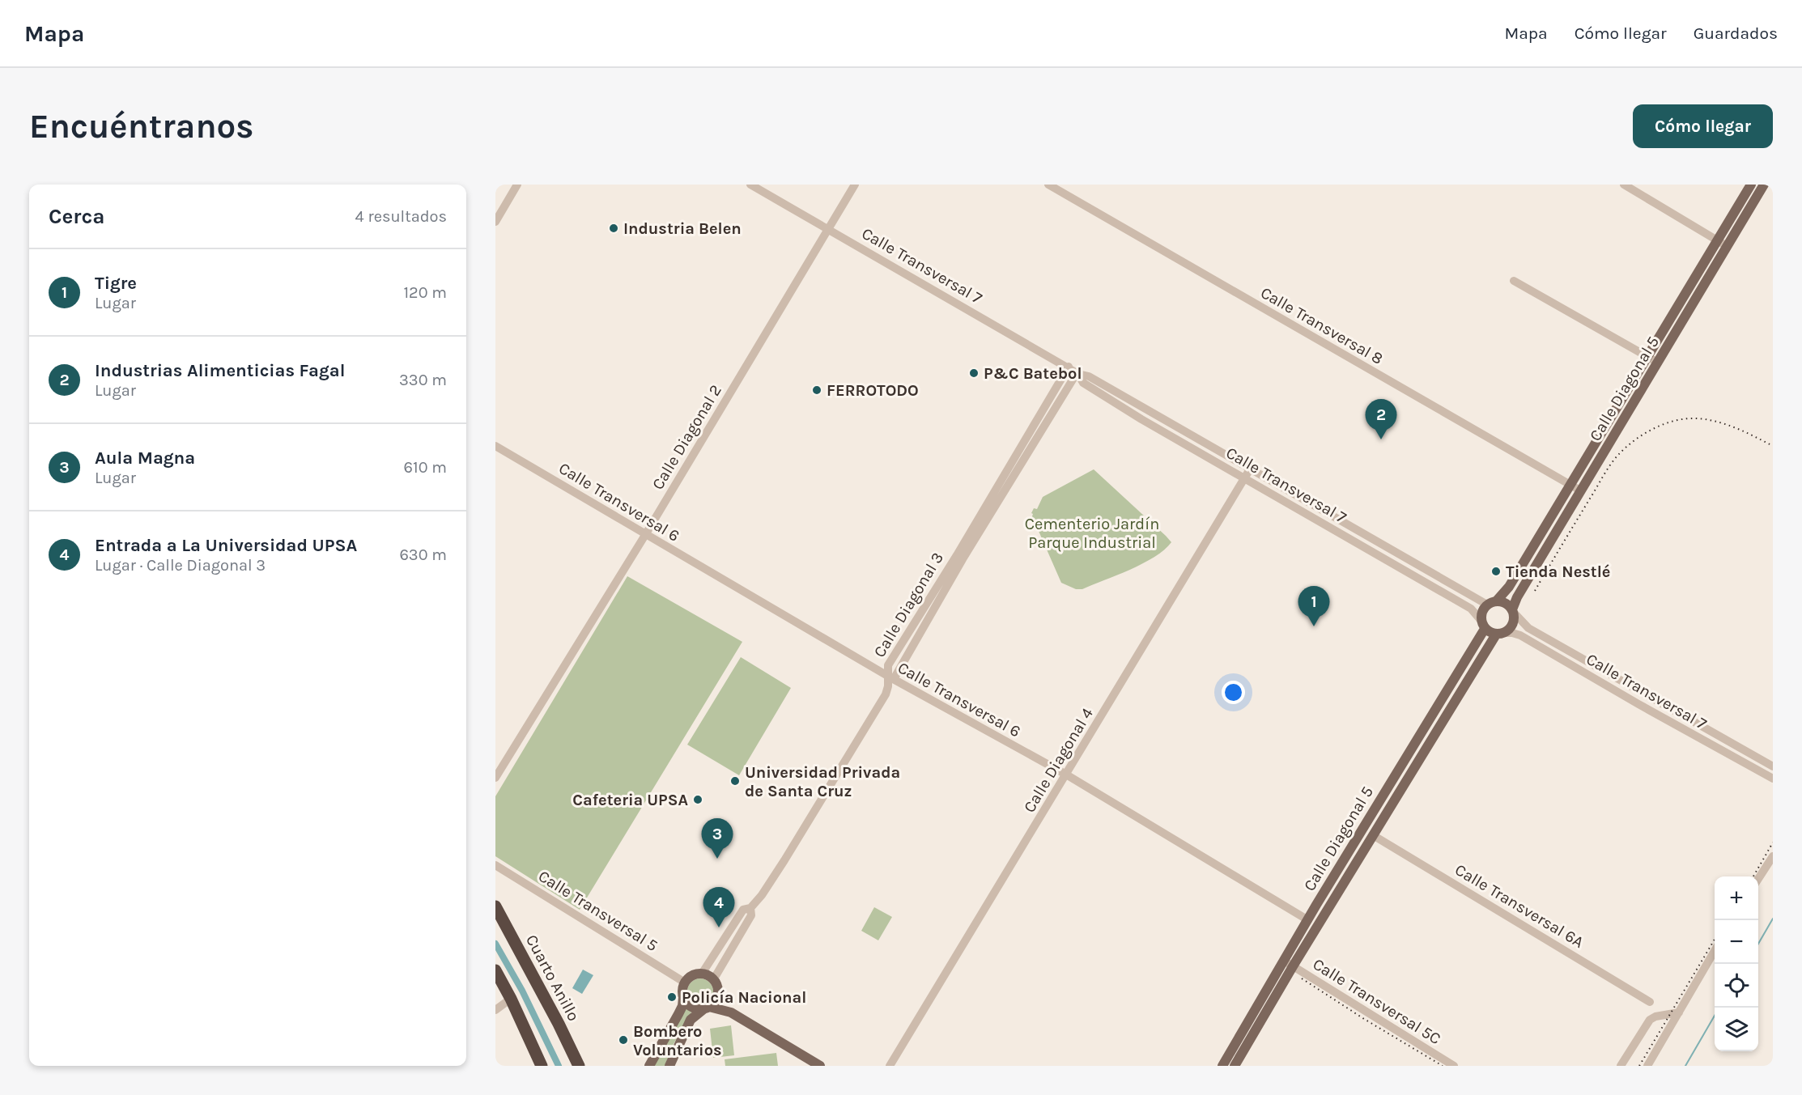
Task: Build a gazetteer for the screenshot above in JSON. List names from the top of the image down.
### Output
{
  "streets": {
    "highway": ["Cuarto Anillo"],
    "main road": ["Calle Diagonal 5"],
    "street": [
      "Calle Transversal 7",
      "Calle Transversal 8",
      "Calle Diagonal 2",
      "Calle Transversal 6",
      "Calle Diagonal 3",
      "Calle Diagonal 4",
      "Calle Transversal 6A",
      "Calle Transversal 5",
      "Calle Transversal 5C"
    ]
  },
  "crossings": [
    ["Calle Transversal 7", "Calle Diagonal 5"],
    ["Calle Transversal 7", "Calle Diagonal 2"],
    ["Calle Transversal 7", "Calle Diagonal 3"],
    ["Calle Transversal 7", "Calle Diagonal 4"],
    ["Calle Transversal 8", "Calle Diagonal 5"],
    ["Calle Diagonal 5", "Calle Transversal 6"],
    ["Calle Diagonal 5", "Calle Transversal 6A"],
    ["Calle Diagonal 5", "Calle Transversal 5C"],
    ["Calle Diagonal 2", "Calle Transversal 6"],
    ["Calle Transversal 6", "Calle Diagonal 3"],
    ["Calle Transversal 6", "Calle Diagonal 4"],
    ["Calle Diagonal 3", "Calle Transversal 5"]
  ],
  "parks": ["Cementerio Jardín Parque Industrial"],
  "places": [
    "Industria Belen",
    "P&C Batebol",
    "FERROTODO",
    "Tienda Nestlé",
    "Universidad Privada de Santa Cruz",
    "Cafeteria UPSA",
    "Policía Nacional",
    "Bombero Voluntarios"
  ],
  "page": {
    "header": "Mapa",
    "nav": ["Mapa", "Cómo llegar", "Guardados"],
    "buttons": "Cómo llegar",
    "title": "Encuéntranos",
    "heading": ["Cerca", "4 resultados"],
    "list": [
      {
        "mark": "1",
        "name": "Tigre",
        "note": "Lugar",
        "value": "120 m"
      },
      {
        "mark": "2",
        "name": "Industrias Alimenticias Fagal",
        "note": "Lugar",
        "value": "330 m"
      },
      {
        "mark": "3",
        "name": "Aula Magna",
        "note": "Lugar",
        "value": "610 m"
      },
      {
        "mark": "4",
        "name": "Entrada a La Universidad UPSA",
        "note": "Lugar · Calle Diagonal 3",
        "value": "630 m"
      }
    ],
    "pins": [
      "2",
      "1",
      "3",
      "4"
    ],
    "map_buttons": ["+", "−"]
  }
}
